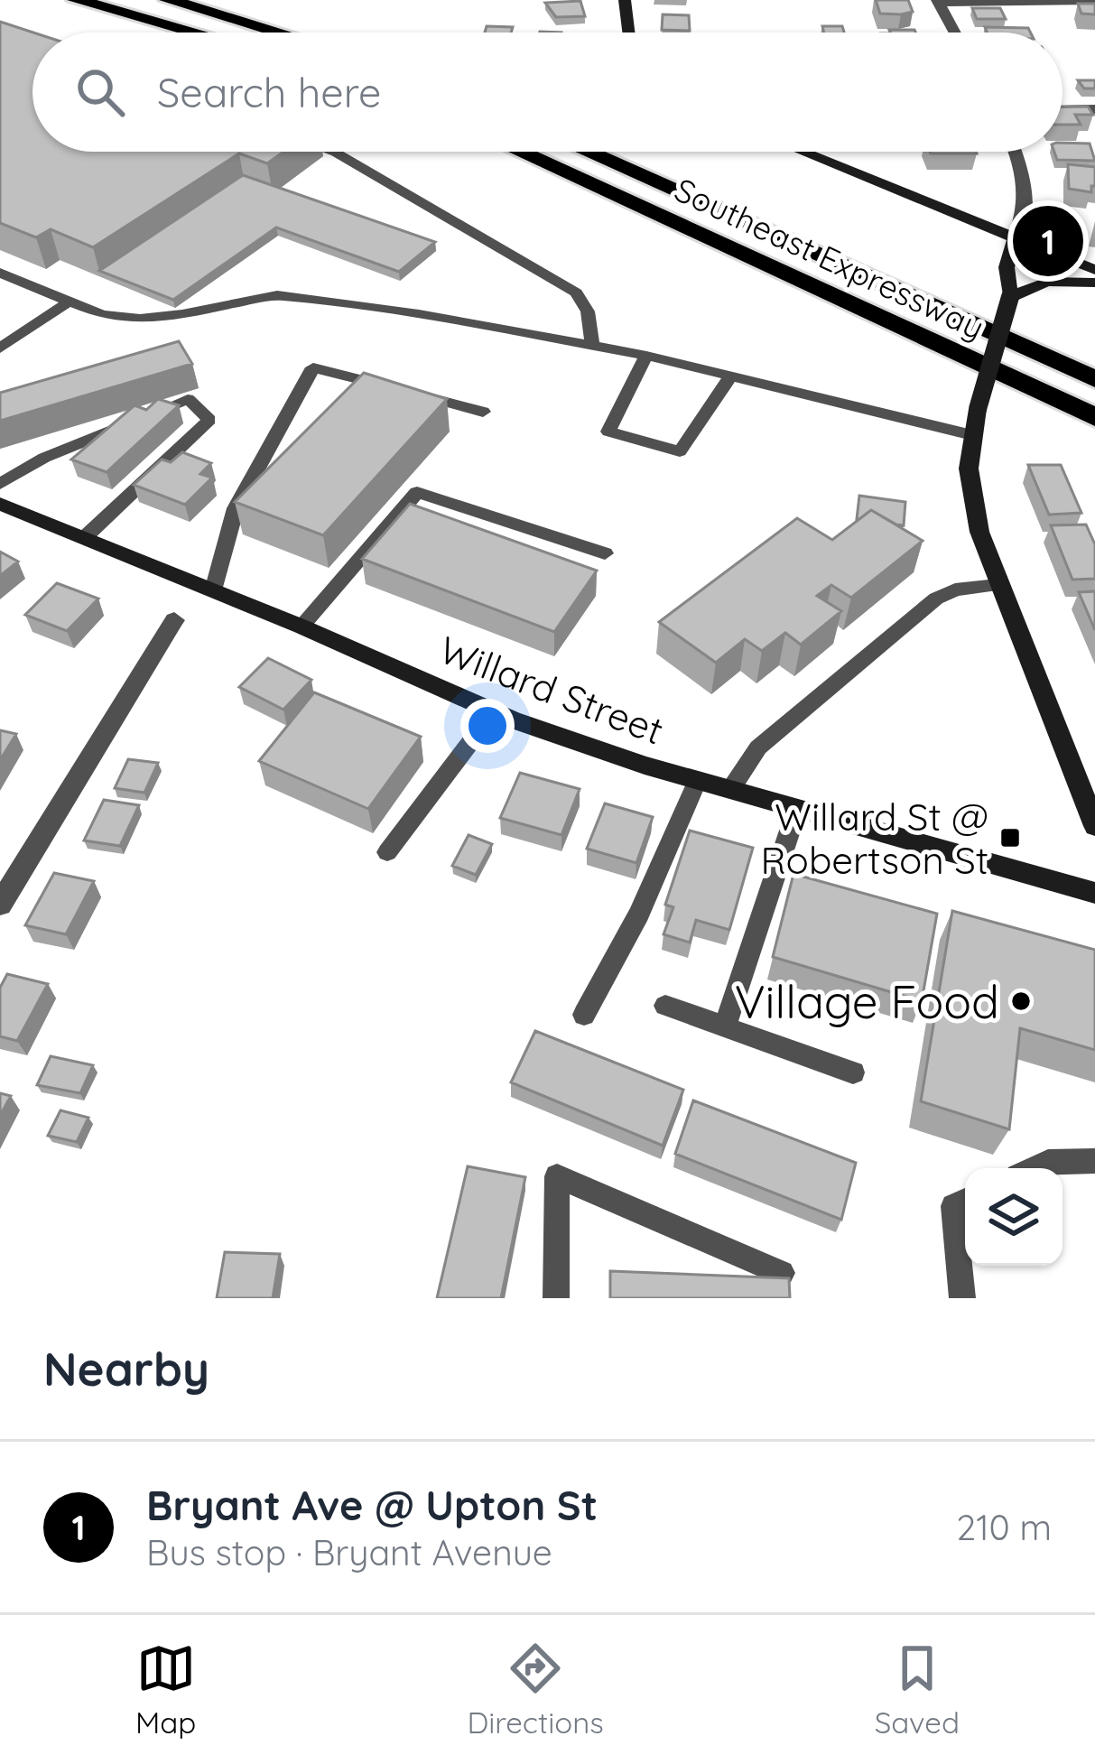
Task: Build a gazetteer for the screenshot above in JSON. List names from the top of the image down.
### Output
{
  "streets": {
    "highway": ["Southeast Expressway"],
    "main road": ["Willard Street"]
  },
  "places": {
    "transit": ["Willard St @ Robertson St"],
    "other": ["Village Food"]
  },
  "page": {
    "search": "Search here",
    "pins": "1",
    "heading": "Nearby",
    "list": [
      {
        "mark": "1",
        "name": "Bryant Ave @ Upton St",
        "note": "Bus stop · Bryant Avenue",
        "value": "210 m"
      }
    ],
    "nav": ["Map", "Directions", "Saved"]
  }
}
